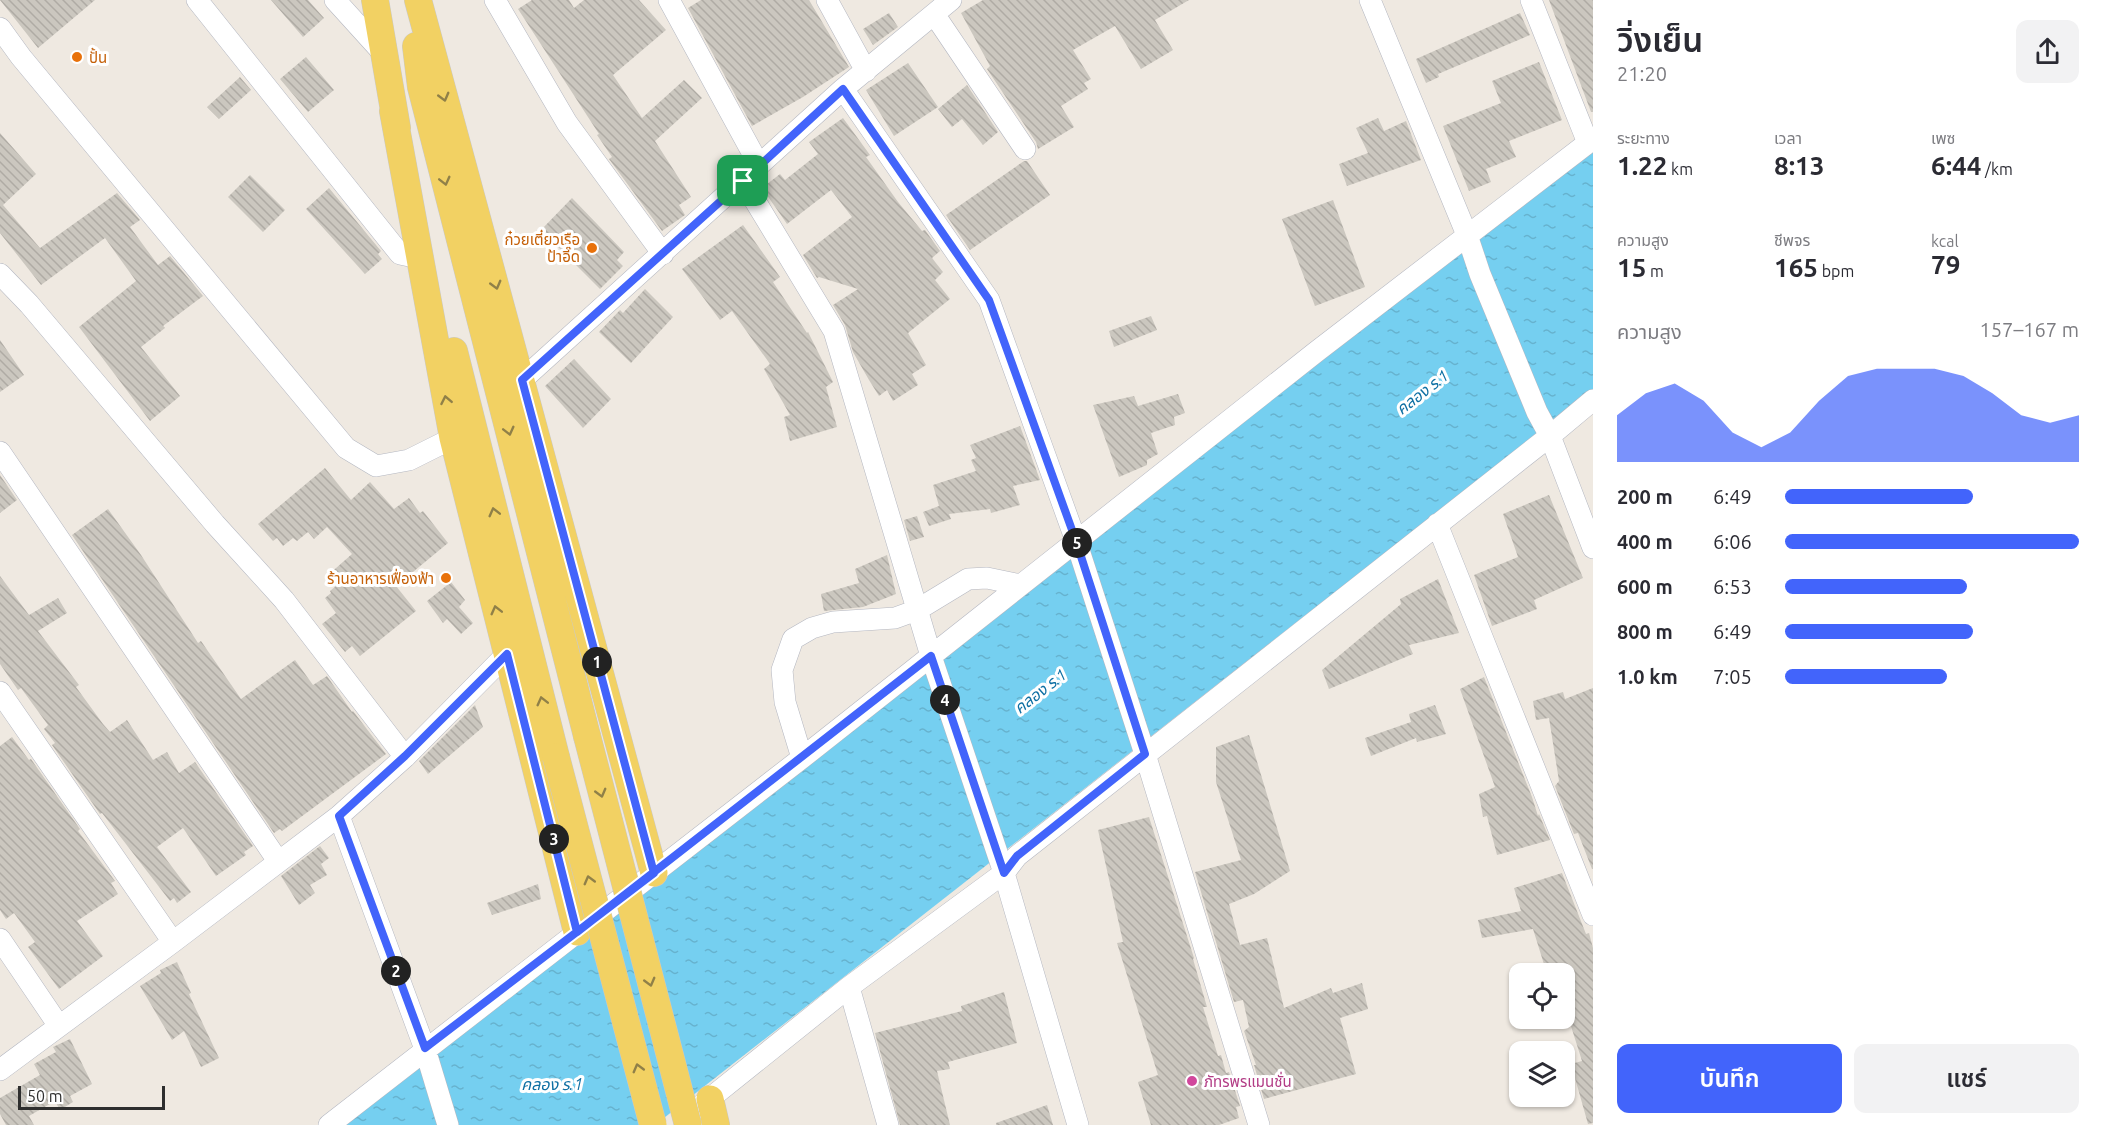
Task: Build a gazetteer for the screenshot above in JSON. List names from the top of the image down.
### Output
{
  "water": ["คลอง ร.1"],
  "places": [
    "ปั้น",
    "ก๋วยเตี๋ยวเรือ ป้าอี๊ด",
    "ร้านอาหารเฟื่องฟ้า",
    "ภัทรพรแมนชั่น"
  ],
  "scale_bar": "50 m",
  "page": {
    "heading": ["วิ่งเย็น", "21:20"],
    "stats": [
      ["ระยะทาง", "1.22 km"],
      ["เวลา", "8:13"],
      ["เพซ", "6:44 /km"],
      ["ความสูง", "15 m"],
      ["ชีพจร", "165 bpm"],
      ["kcal", "79"]
    ],
    "chart": ["ความสูง", "157–167 m"],
    "list": [
      {
        "name": "200 m",
        "note": "6:49"
      },
      {
        "name": "400 m",
        "note": "6:06"
      },
      {
        "name": "600 m",
        "note": "6:53"
      },
      {
        "name": "800 m",
        "note": "6:49"
      },
      {
        "name": "1.0 km",
        "note": "7:05"
      }
    ],
    "pins": [
      "5",
      "1",
      "4",
      "3",
      "2"
    ],
    "buttons": ["บันทึก", "แชร์"],
    "scale": "50 m"
  }
}
